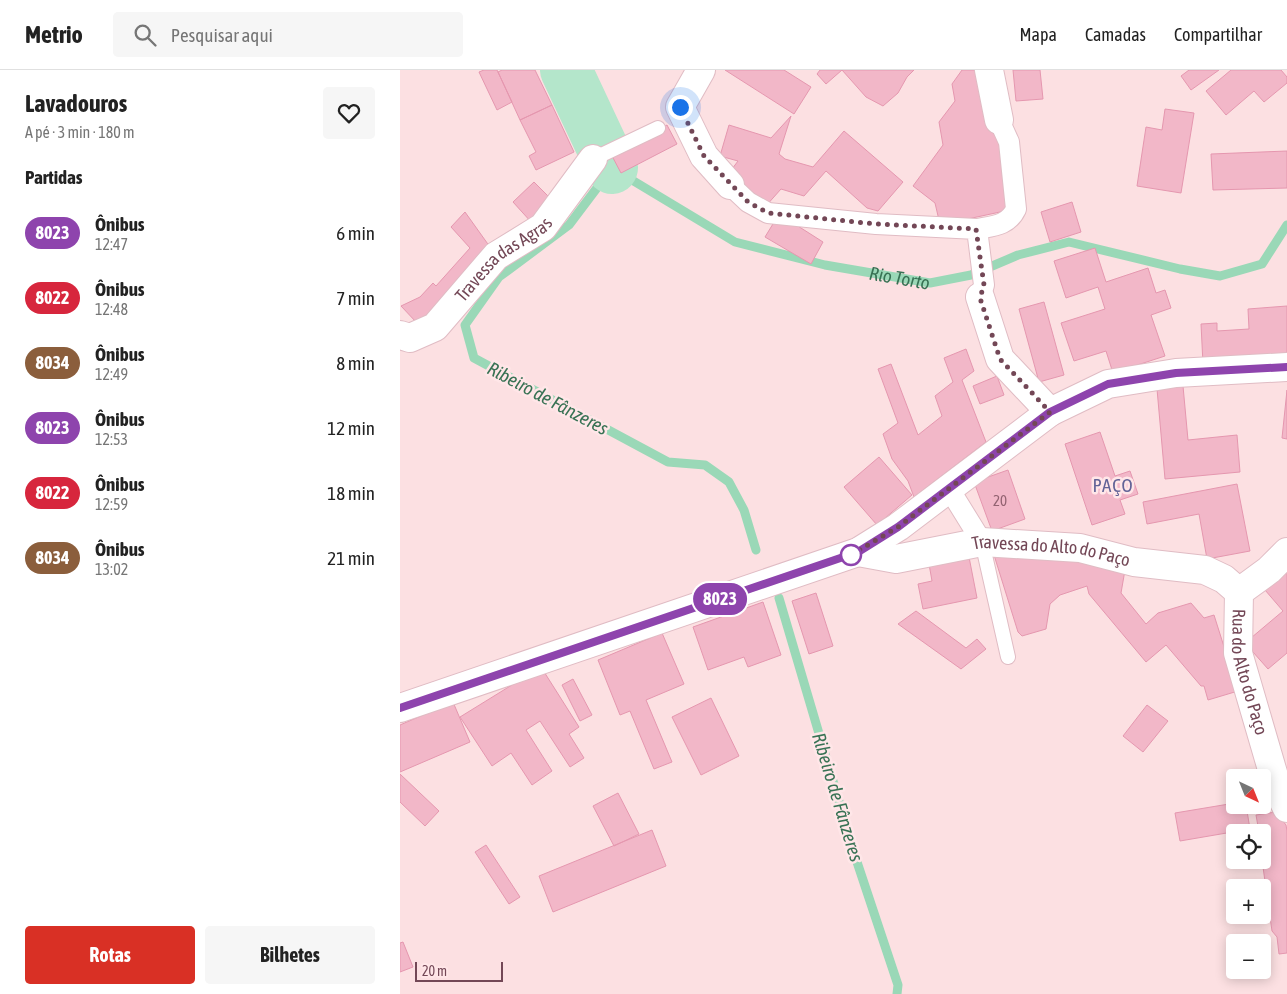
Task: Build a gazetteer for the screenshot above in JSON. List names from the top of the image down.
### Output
{
  "streets": {
    "street": ["Travessa das Agras", "Travessa do Alto do Paço", "Rua do Alto do Paço"]
  },
  "crossings": [
    ["Travessa do Alto do Paço", "Rua do Alto do Paço"]
  ],
  "districts": ["PAÇO"],
  "water": ["Rio Torto", "Ribeiro de Fânzeres"],
  "lines": ["bus line 8023"],
  "house_numbers": ["20"],
  "scale_bar": "20 m",
  "north": "bottom right",
  "page": {
    "header": "Metrio",
    "search": "Pesquisar aqui",
    "nav": ["Mapa", "Camadas", "Compartilhar"],
    "heading": [
      ["Lavadouros", "A pé · 3 min · 180 m"],
      "Partidas"
    ],
    "on_map": "8023",
    "list": [
      {
        "mark": "8023",
        "name": "Ônibus",
        "note": "12:47",
        "value": "6 min"
      },
      {
        "mark": "8022",
        "name": "Ônibus",
        "note": "12:48",
        "value": "7 min"
      },
      {
        "mark": "8034",
        "name": "Ônibus",
        "note": "12:49",
        "value": "8 min"
      },
      {
        "mark": "8023",
        "name": "Ônibus",
        "note": "12:53",
        "value": "12 min"
      },
      {
        "mark": "8022",
        "name": "Ônibus",
        "note": "12:59",
        "value": "18 min"
      },
      {
        "mark": "8034",
        "name": "Ônibus",
        "note": "13:02",
        "value": "21 min"
      }
    ],
    "map_buttons": ["+", "−"],
    "buttons": ["Rotas", "Bilhetes"],
    "scale": "20 m"
  }
}
